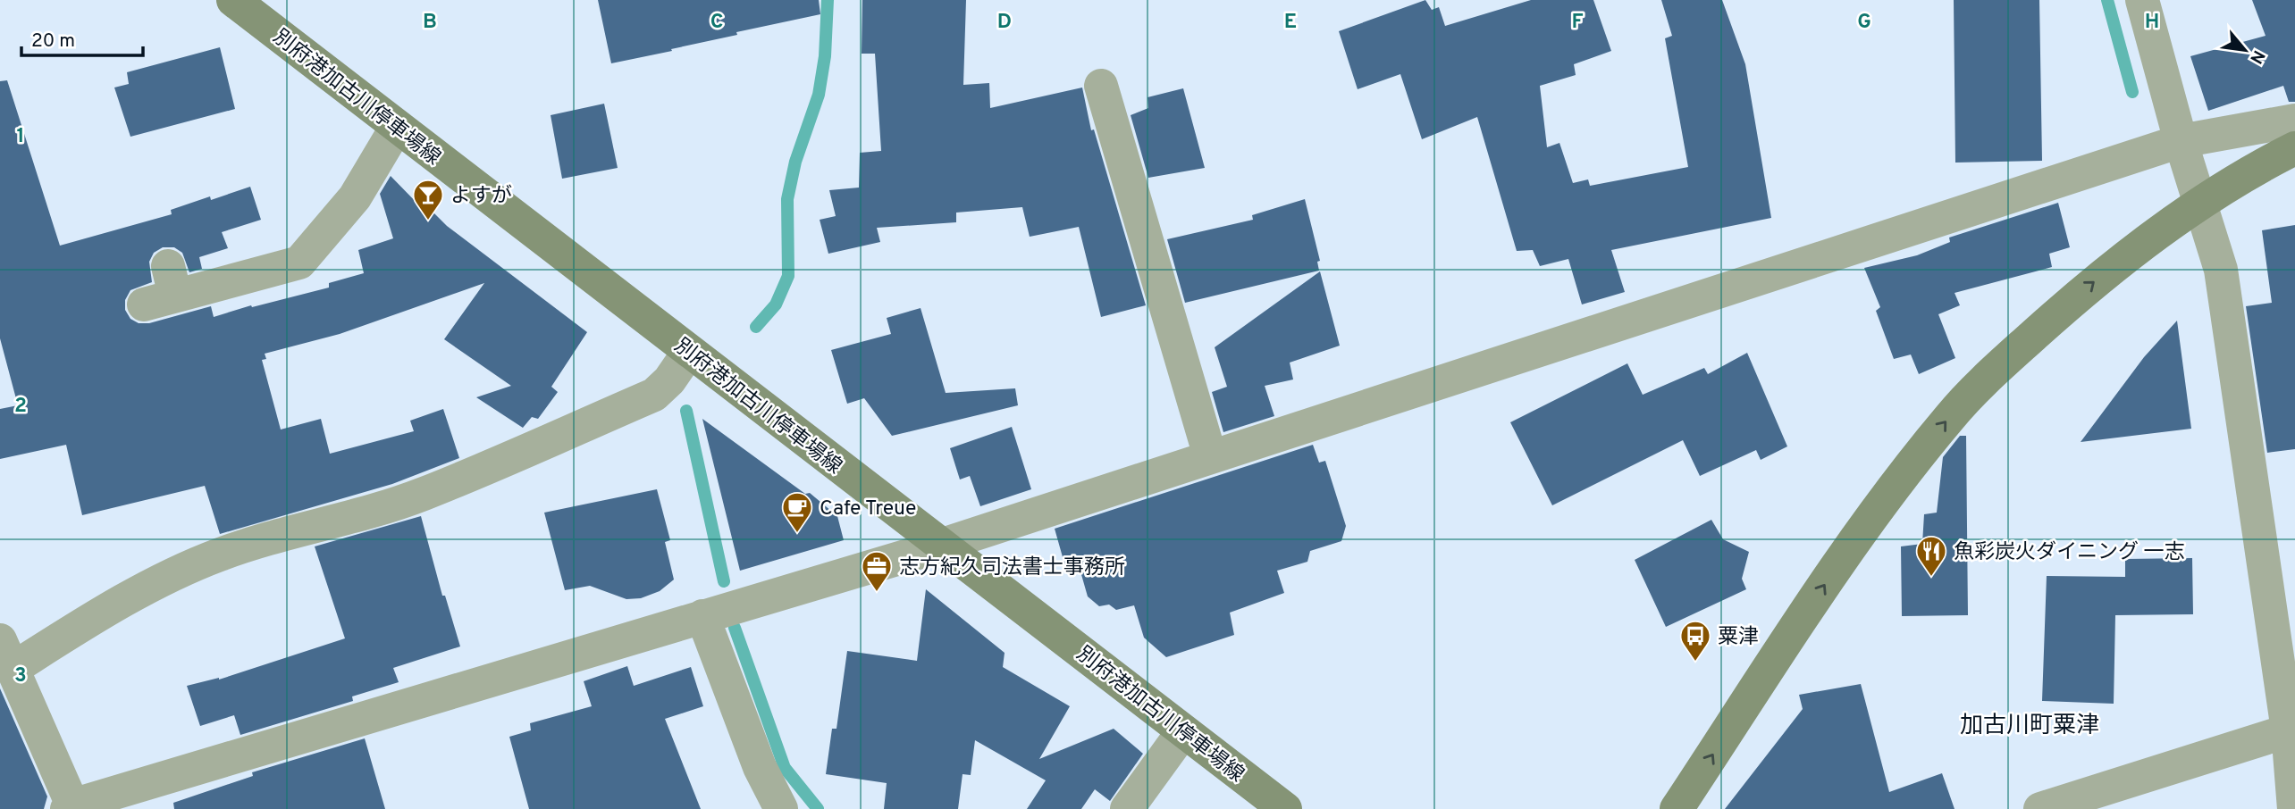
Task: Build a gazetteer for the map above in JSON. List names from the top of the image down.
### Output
{
  "streets": {
    "main road": ["別府港加古川停車場線"]
  },
  "districts": ["加古川町粟津"],
  "places": {
    "bar": ["よすが"],
    "cafe": ["Cafe Treue"],
    "restaurant": ["魚彩炭火ダイニング 一志"],
    "office": ["志方紀久司法書士事務所"],
    "bus stop": ["粟津"]
  },
  "scale_bar": "20 m",
  "north": "bottom right",
  "grid": {
    "columns": [
      "B",
      "C",
      "D",
      "E",
      "F",
      "G",
      "H"
    ],
    "rows": ["1", "2", "3"]
  }
}
